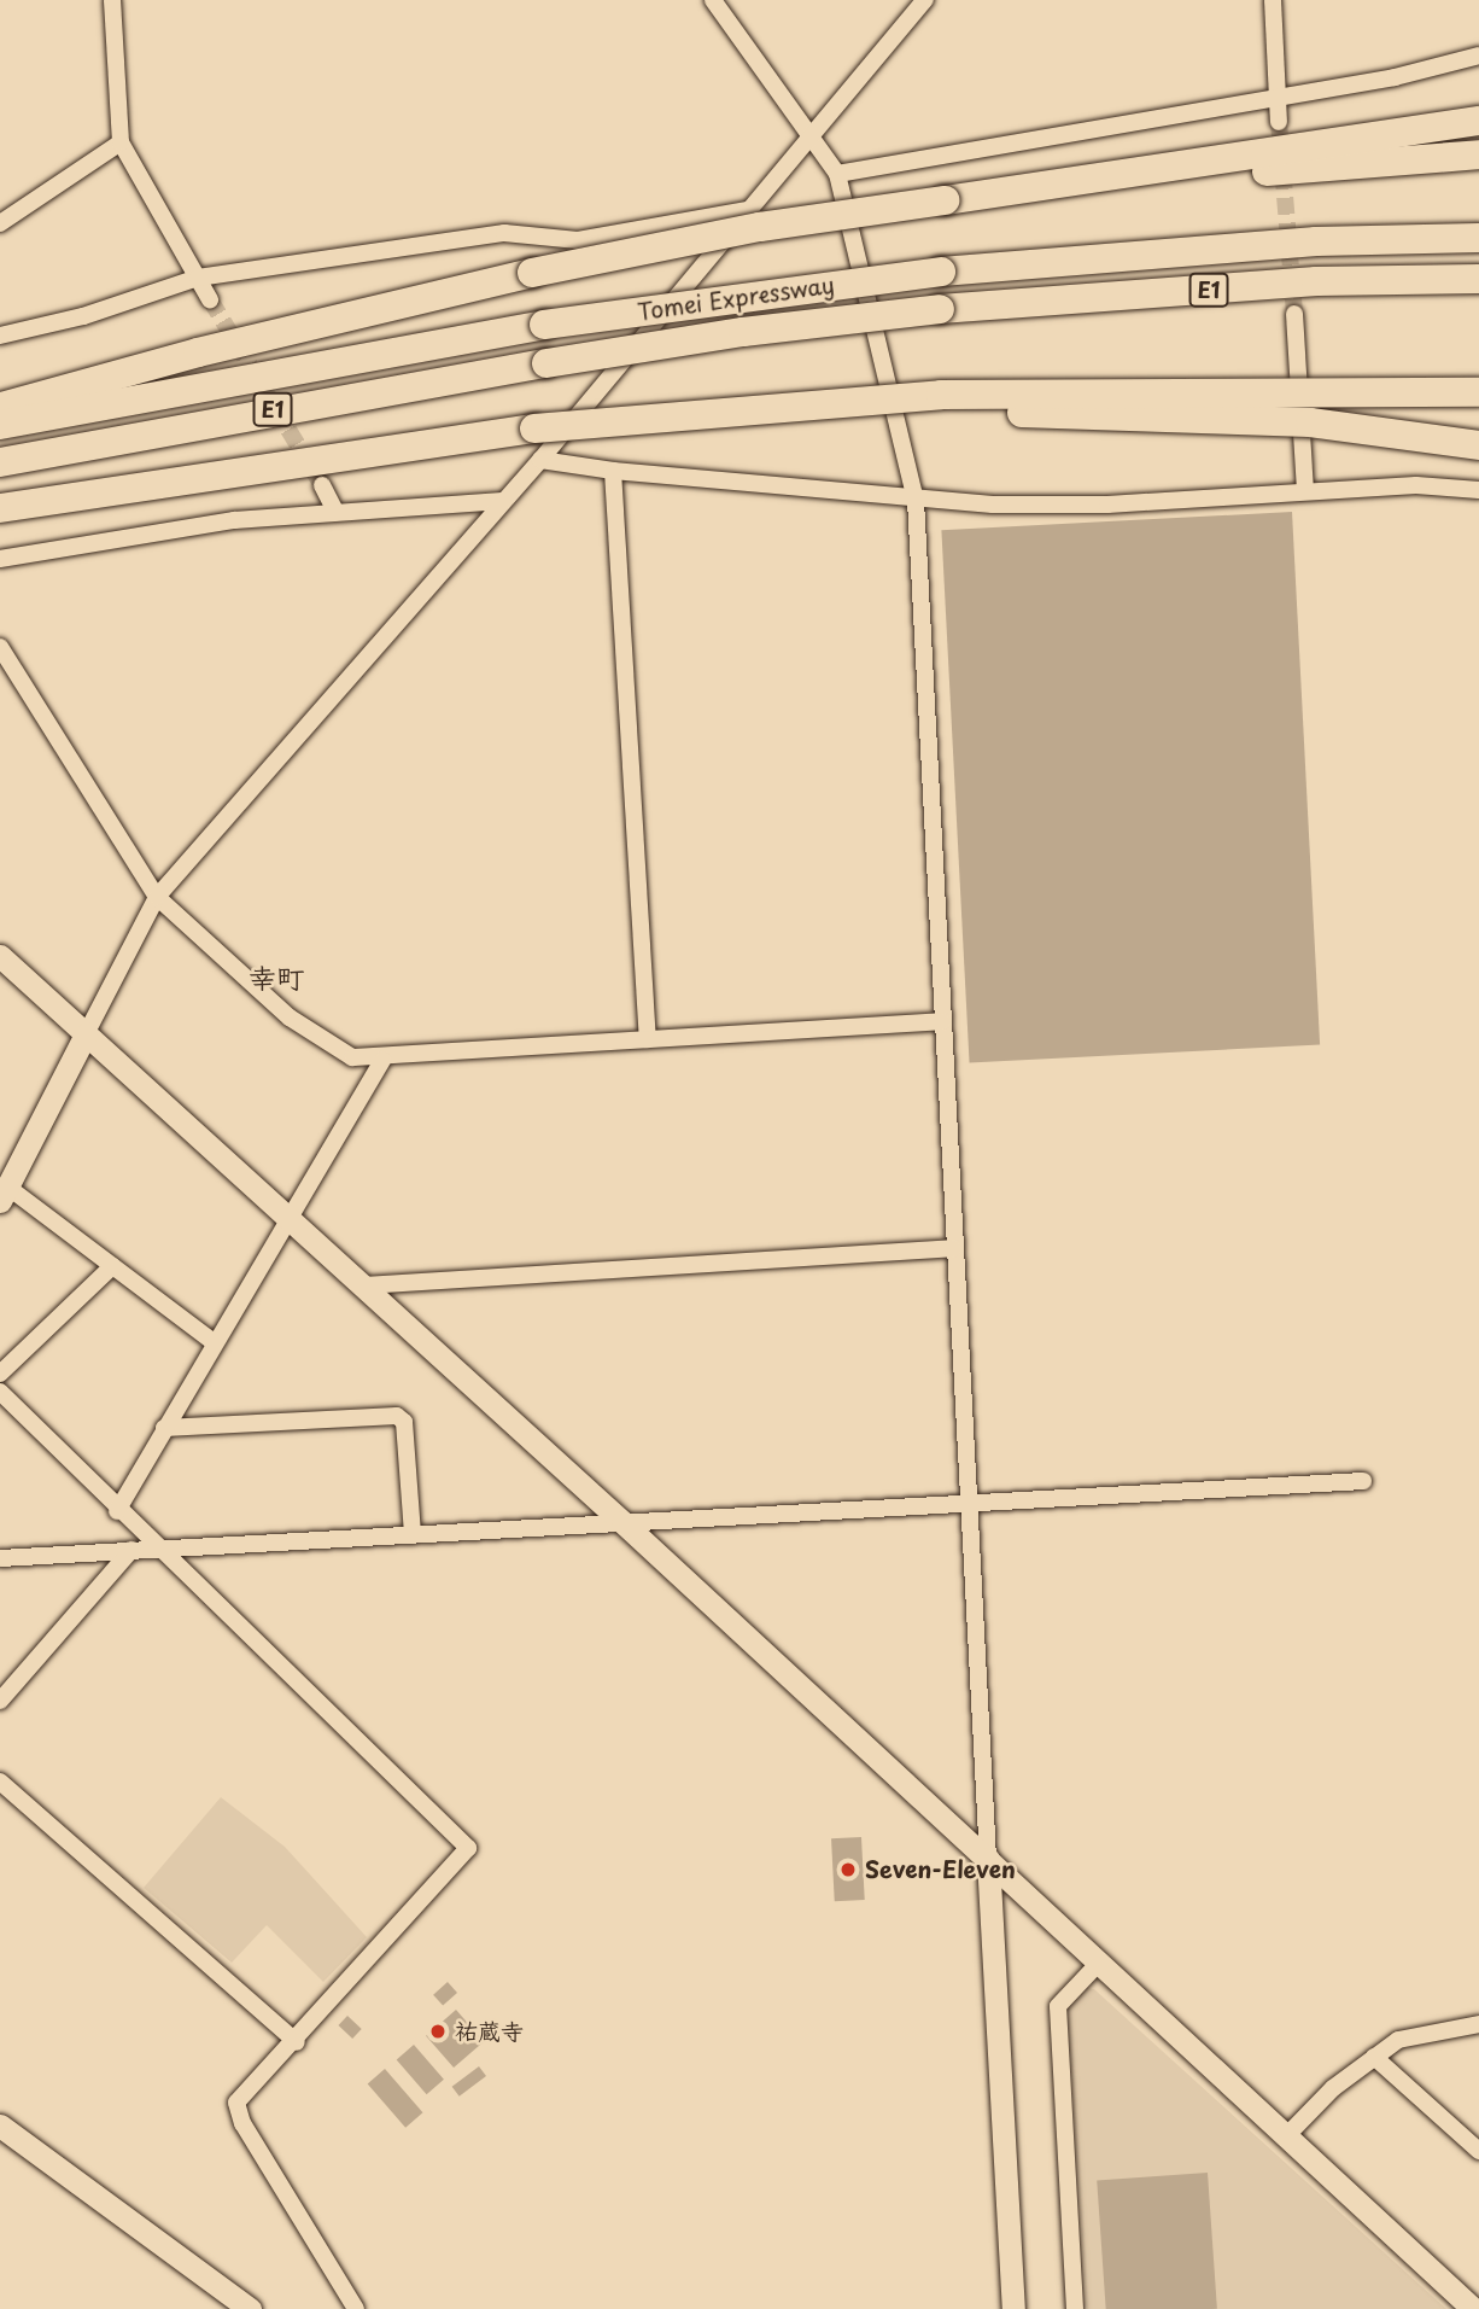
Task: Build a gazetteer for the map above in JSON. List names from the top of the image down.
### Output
{
  "streets": {
    "highway": ["E1", "Tomei Expressway"]
  },
  "districts": ["幸町"],
  "places": ["Seven-Eleven", "祐蔵寺"]
}
